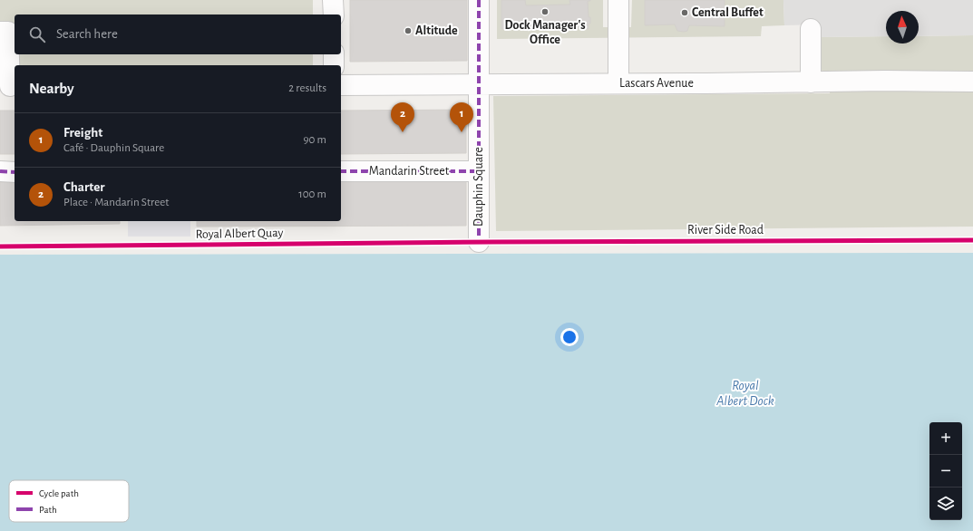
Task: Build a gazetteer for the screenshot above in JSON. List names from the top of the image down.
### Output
{
  "streets": {
    "street": ["Lascars Avenue", "Mandarin Street", "Dauphin Square"],
    "cycle path": ["River Side Road"]
  },
  "crossings": [
    ["Lascars Avenue", "Dauphin Square"],
    ["Mandarin Street", "Dauphin Square"]
  ],
  "water": ["Royal Albert Dock"],
  "places": ["Dock Manager's Office", "Central Buffet", "Altitude"],
  "legend": ["Cycle path", "Path"],
  "north": "top",
  "page": {
    "search": "Search here",
    "heading": ["Nearby", "2 results"],
    "pins": ["1", "2"],
    "list": [
      {
        "mark": "1",
        "name": "Freight",
        "note": "Café · Dauphin Square",
        "value": "90 m"
      },
      {
        "mark": "2",
        "name": "Charter",
        "note": "Place · Mandarin Street",
        "value": "100 m"
      }
    ],
    "map_buttons": ["+", "−"]
  }
}
